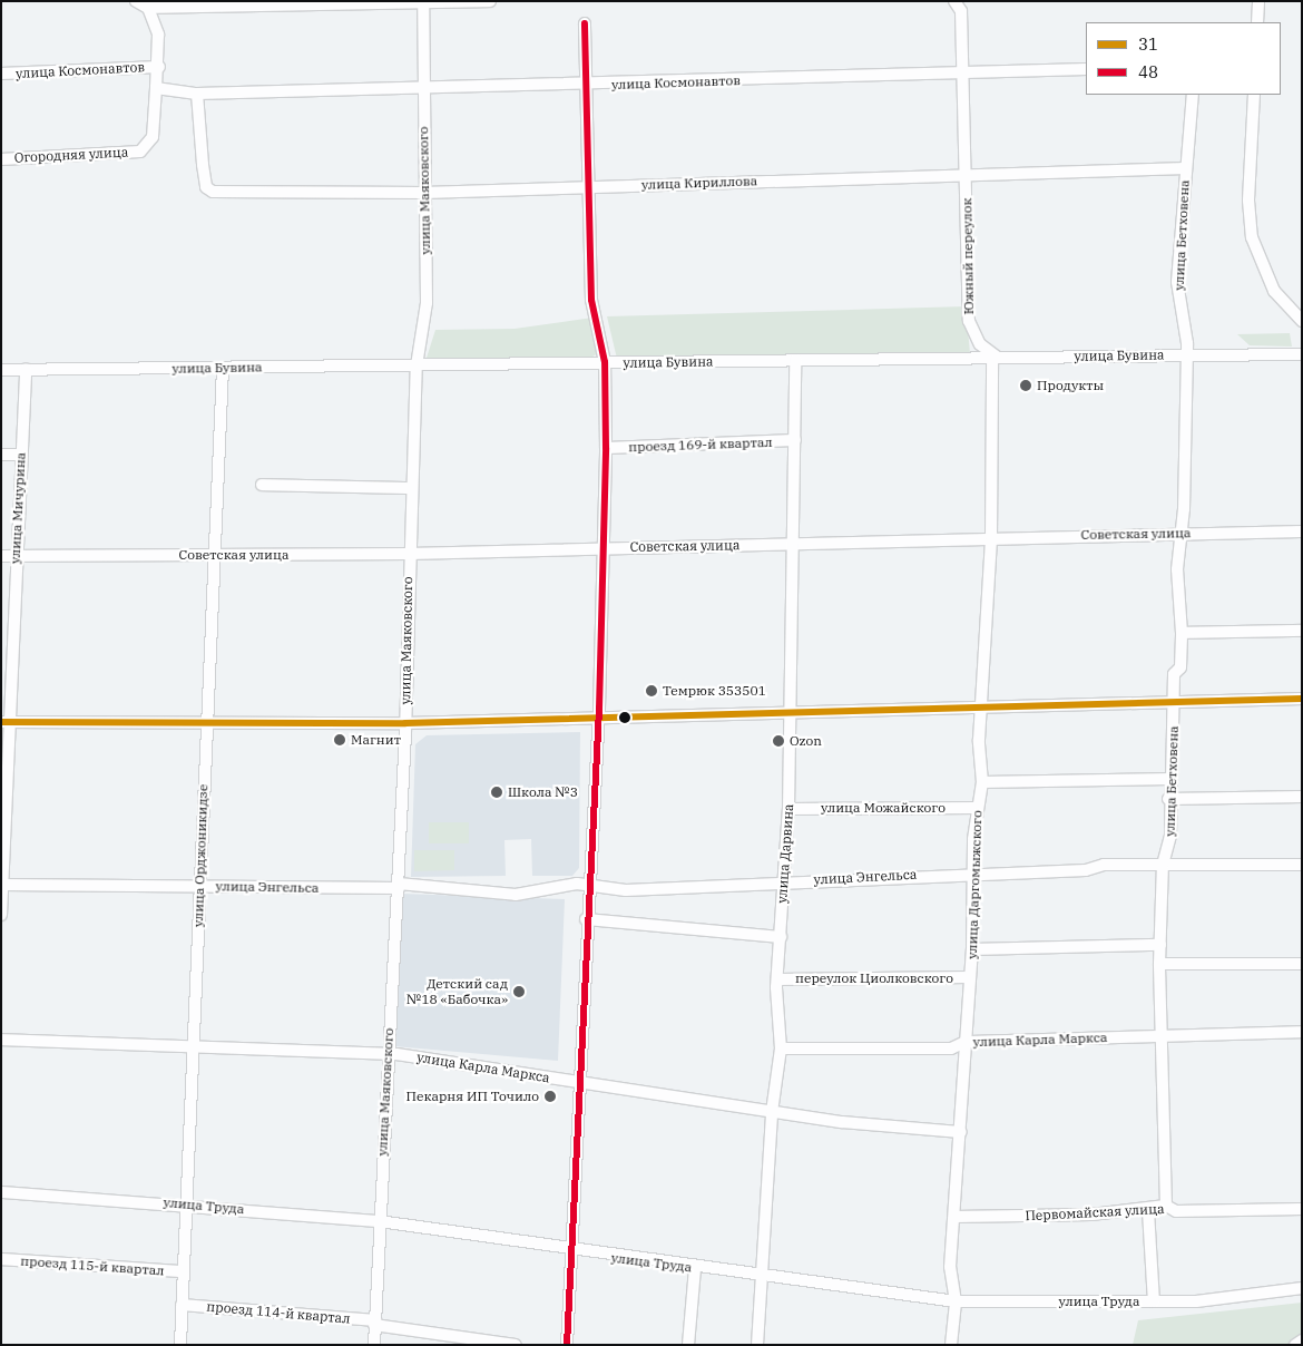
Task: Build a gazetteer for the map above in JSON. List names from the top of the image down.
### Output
{
  "streets": {
    "street": [
      "улица Космонавтов",
      "Огородняя улица",
      "улица Кириллова",
      "улица Маяковского",
      "улица Бетховена",
      "Южный переулок",
      "улица Бувина",
      "проезд 169-й квартал",
      "улица Мичурина",
      "Советская улица",
      "улица Можайского",
      "улица Дарвина",
      "улица Орджоникидзе",
      "улица Энгельса",
      "улица Даргомыжского",
      "переулок Циолковского",
      "улица Карла Маркса",
      "улица Труда",
      "Первомайская улица",
      "проезд 115-й квартал",
      "проезд 114-й квартал"
    ]
  },
  "crossings": [
    ["улица Космонавтов", "Огородняя улица"],
    ["улица Космонавтов", "улица Кириллова"],
    ["улица Космонавтов", "улица Маяковского"],
    ["улица Космонавтов", "Южный переулок"],
    ["улица Кириллова", "улица Маяковского"],
    ["улица Кириллова", "улица Бетховена"],
    ["улица Кириллова", "Южный переулок"],
    ["улица Маяковского", "улица Бувина"],
    ["улица Маяковского", "Советская улица"],
    ["улица Маяковского", "улица Энгельса"],
    ["улица Маяковского", "улица Карла Маркса"],
    ["улица Маяковского", "улица Труда"],
    ["улица Маяковского", "проезд 114-й квартал"],
    ["улица Бетховена", "улица Бувина"],
    ["улица Бетховена", "Советская улица"],
    ["улица Бетховена", "улица Энгельса"],
    ["улица Бетховена", "улица Карла Маркса"],
    ["улица Бетховена", "Первомайская улица"],
    ["Южный переулок", "улица Бувина"],
    ["Южный переулок", "улица Даргомыжского"],
    ["улица Бувина", "улица Мичурина"],
    ["улица Бувина", "улица Дарвина"],
    ["улица Бувина", "улица Орджоникидзе"],
    ["улица Бувина", "улица Даргомыжского"],
    ["проезд 169-й квартал", "улица Дарвина"],
    ["улица Мичурина", "Советская улица"],
    ["улица Мичурина", "улица Энгельса"],
    ["Советская улица", "улица Дарвина"],
    ["Советская улица", "улица Орджоникидзе"],
    ["Советская улица", "улица Даргомыжского"],
    ["улица Можайского", "улица Дарвина"],
    ["улица Можайского", "улица Даргомыжского"],
    ["улица Дарвина", "улица Энгельса"],
    ["улица Дарвина", "переулок Циолковского"],
    ["улица Дарвина", "улица Карла Маркса"],
    ["улица Дарвина", "улица Труда"],
    ["улица Орджоникидзе", "улица Энгельса"],
    ["улица Орджоникидзе", "улица Карла Маркса"],
    ["улица Орджоникидзе", "улица Труда"],
    ["улица Орджоникидзе", "проезд 115-й квартал"],
    ["улица Орджоникидзе", "проезд 114-й квартал"],
    ["улица Энгельса", "улица Даргомыжского"],
    ["улица Даргомыжского", "переулок Циолковского"],
    ["улица Даргомыжского", "улица Карла Маркса"],
    ["улица Даргомыжского", "улица Труда"],
    ["улица Даргомыжского", "Первомайская улица"]
  ],
  "places": [
    "Продукты",
    "Темрюк 353501",
    "Магнит",
    "Ozon",
    "Школа №3",
    "Детский сад №18 «Бабочка»",
    "Пекарня ИП Точило"
  ],
  "lines": ["transit line 48", "transit line 31"],
  "legend": ["31", "48"]
}
